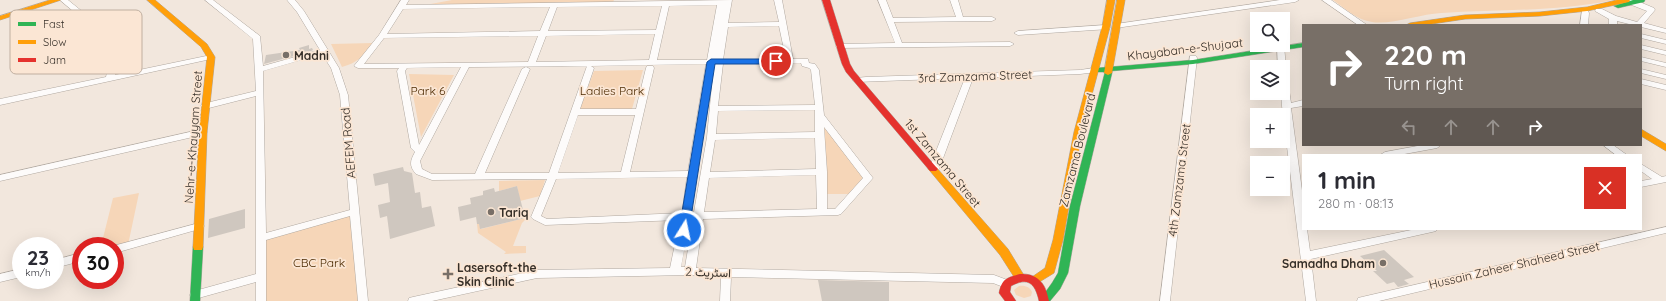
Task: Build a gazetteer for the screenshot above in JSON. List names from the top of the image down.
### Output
{
  "streets": {
    "main road": [
      "Khayaban-e-Shujaat",
      "Nehr-e-Khayyam Street",
      "Zamzama Boulevard",
      "1st Zamzama Street"
    ],
    "street": [
      "3rd Zamzama Street",
      "AEFEM Road",
      "4th Zamzama Street",
      "Hussain Zaheer Shaheed Street",
      "اسٹریٹ 2"
    ]
  },
  "crossings": [
    ["Khayaban-e-Shujaat", "3rd Zamzama Street"],
    ["Khayaban-e-Shujaat", "Zamzama Boulevard"],
    ["Khayaban-e-Shujaat", "4th Zamzama Street"],
    ["3rd Zamzama Street", "Zamzama Boulevard"],
    ["3rd Zamzama Street", "1st Zamzama Street"]
  ],
  "parks": ["Park 6", "Ladies Park", "CBC Park"],
  "places": {
    "other": ["Madni", "Tariq", "Samadha Dham"],
    "health": ["Lasersoft-the Skin Clinic"]
  },
  "legend": ["Fast", "Slow", "Jam"],
  "page": {
    "map_buttons": ["+", "−"],
    "turn": ["220 m", "Turn right"],
    "heading": ["1 min", "280 m · 08:13"],
    "speed": "23 km/h",
    "limit": "30"
  }
}
